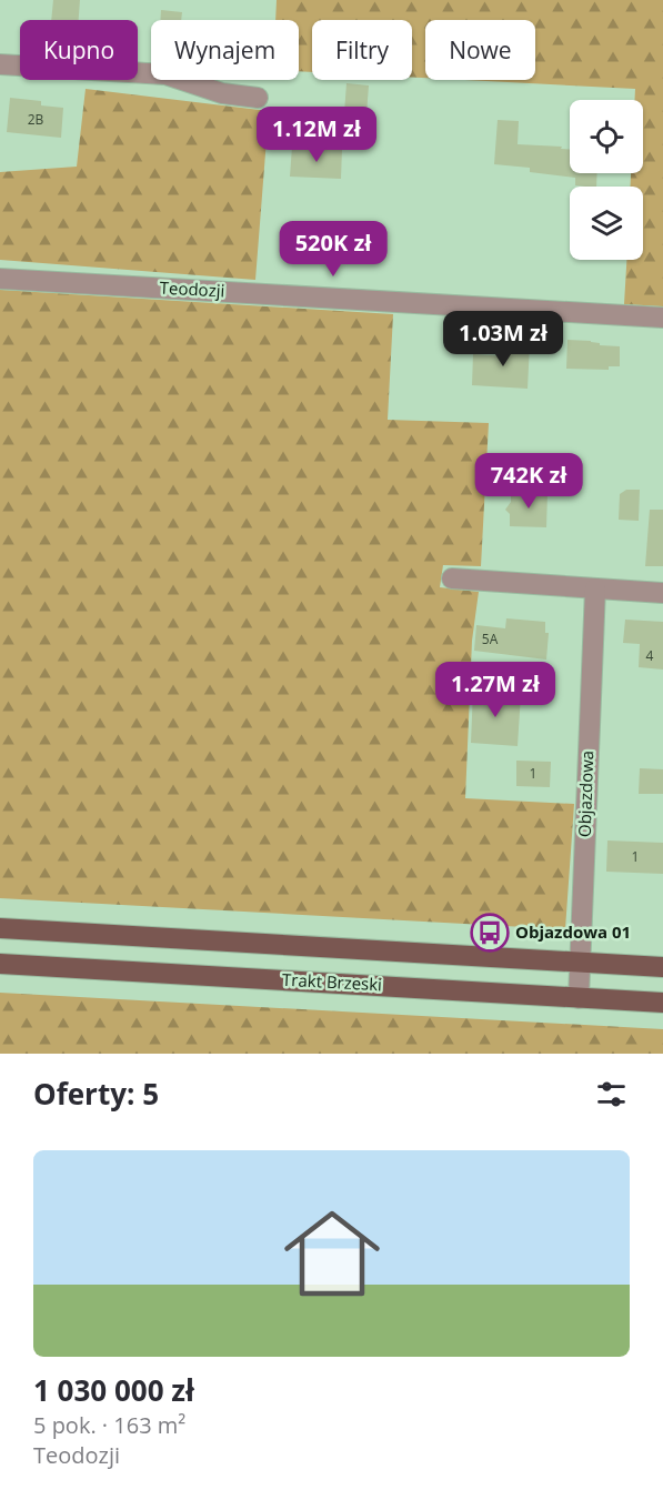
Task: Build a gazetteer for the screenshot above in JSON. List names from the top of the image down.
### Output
{
  "streets": {
    "main road": ["Trakt Brzeski"],
    "street": ["Teodozji", "Objazdowa"]
  },
  "crossings": [
    ["Objazdowa", "Trakt Brzeski"]
  ],
  "places": {
    "bus stop": ["Objazdowa 01"]
  },
  "house_numbers": [
    "2B",
    "5A",
    "4",
    "1",
    "1"
  ],
  "page": {
    "chip": [
      "Kupno",
      "Wynajem",
      "Filtry",
      "Nowe"
    ],
    "price": [
      "1.12M zł",
      "520K zł",
      "1.03M zł",
      "742K zł",
      "1.27M zł"
    ],
    "heading": "Oferty: 5",
    "list": [
      {
        "name": "1 030 000 zł",
        "note": "5 pok. · 163 m² · Teodozji"
      }
    ]
  }
}
